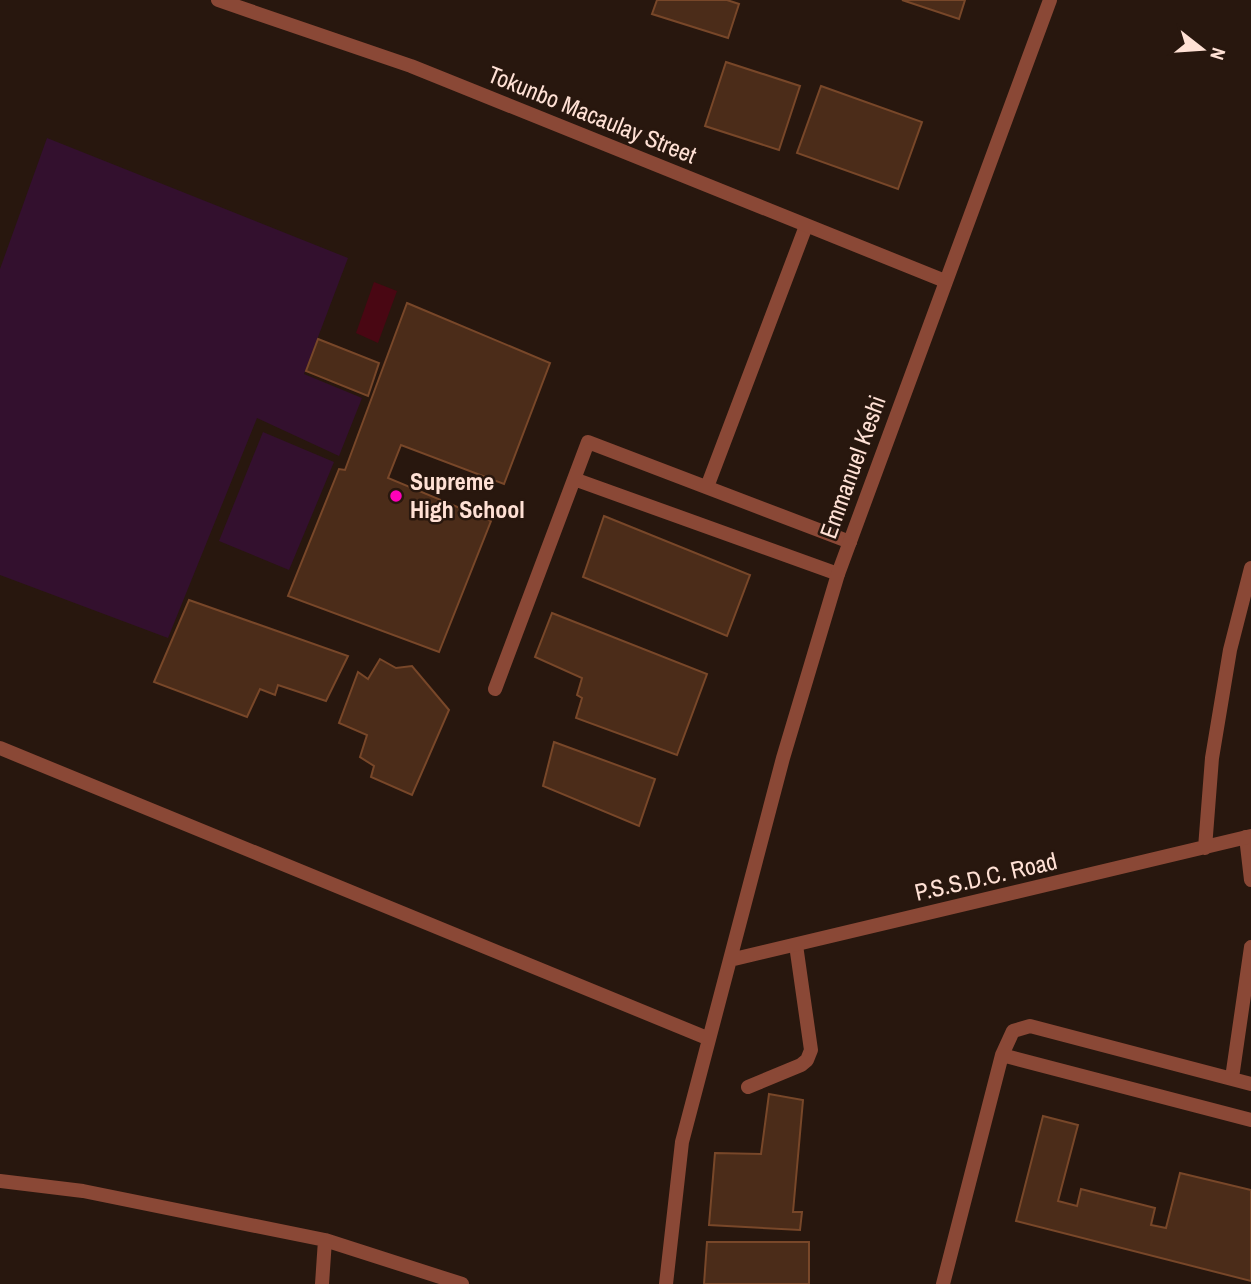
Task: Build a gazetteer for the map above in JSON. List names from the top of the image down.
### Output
{
  "streets": {
    "street": ["Tokunbo Macaulay Street", "Emmanuel Keshi", "P.S.S.D.C. Road"]
  },
  "crossings": [
    ["Tokunbo Macaulay Street", "Emmanuel Keshi"],
    ["Emmanuel Keshi", "P.S.S.D.C. Road"]
  ],
  "places": ["Supreme High School"],
  "north": "right"
}
